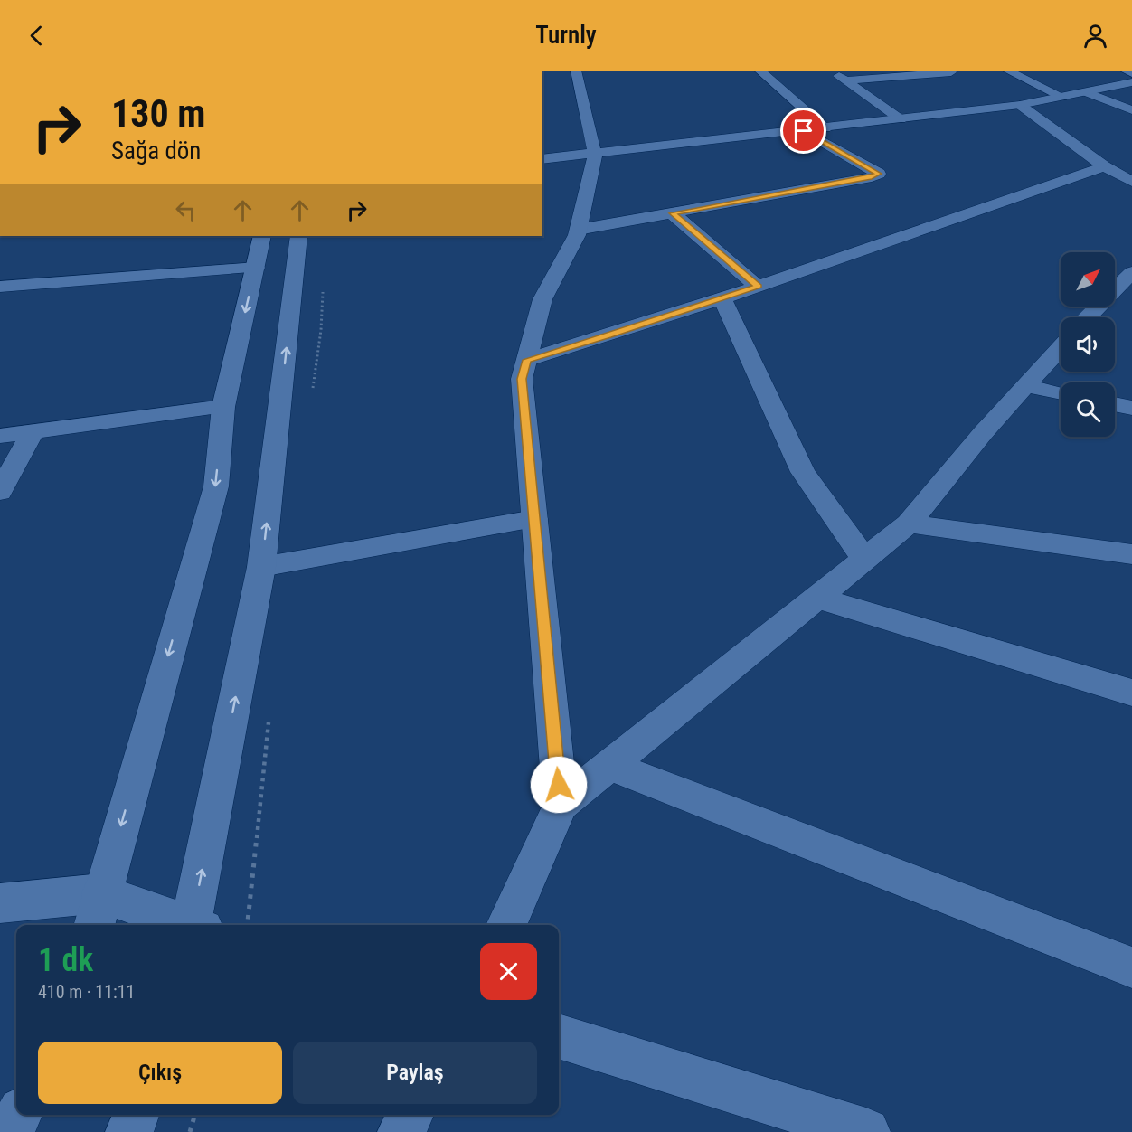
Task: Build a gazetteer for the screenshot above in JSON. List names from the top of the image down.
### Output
{
  "north": "top right",
  "page": {
    "header": "Turnly",
    "turn": ["130 m", "Sağa dön"],
    "heading": ["1 dk", "410 m · 11:11"],
    "buttons": ["Çıkış", "Paylaş"]
  }
}
